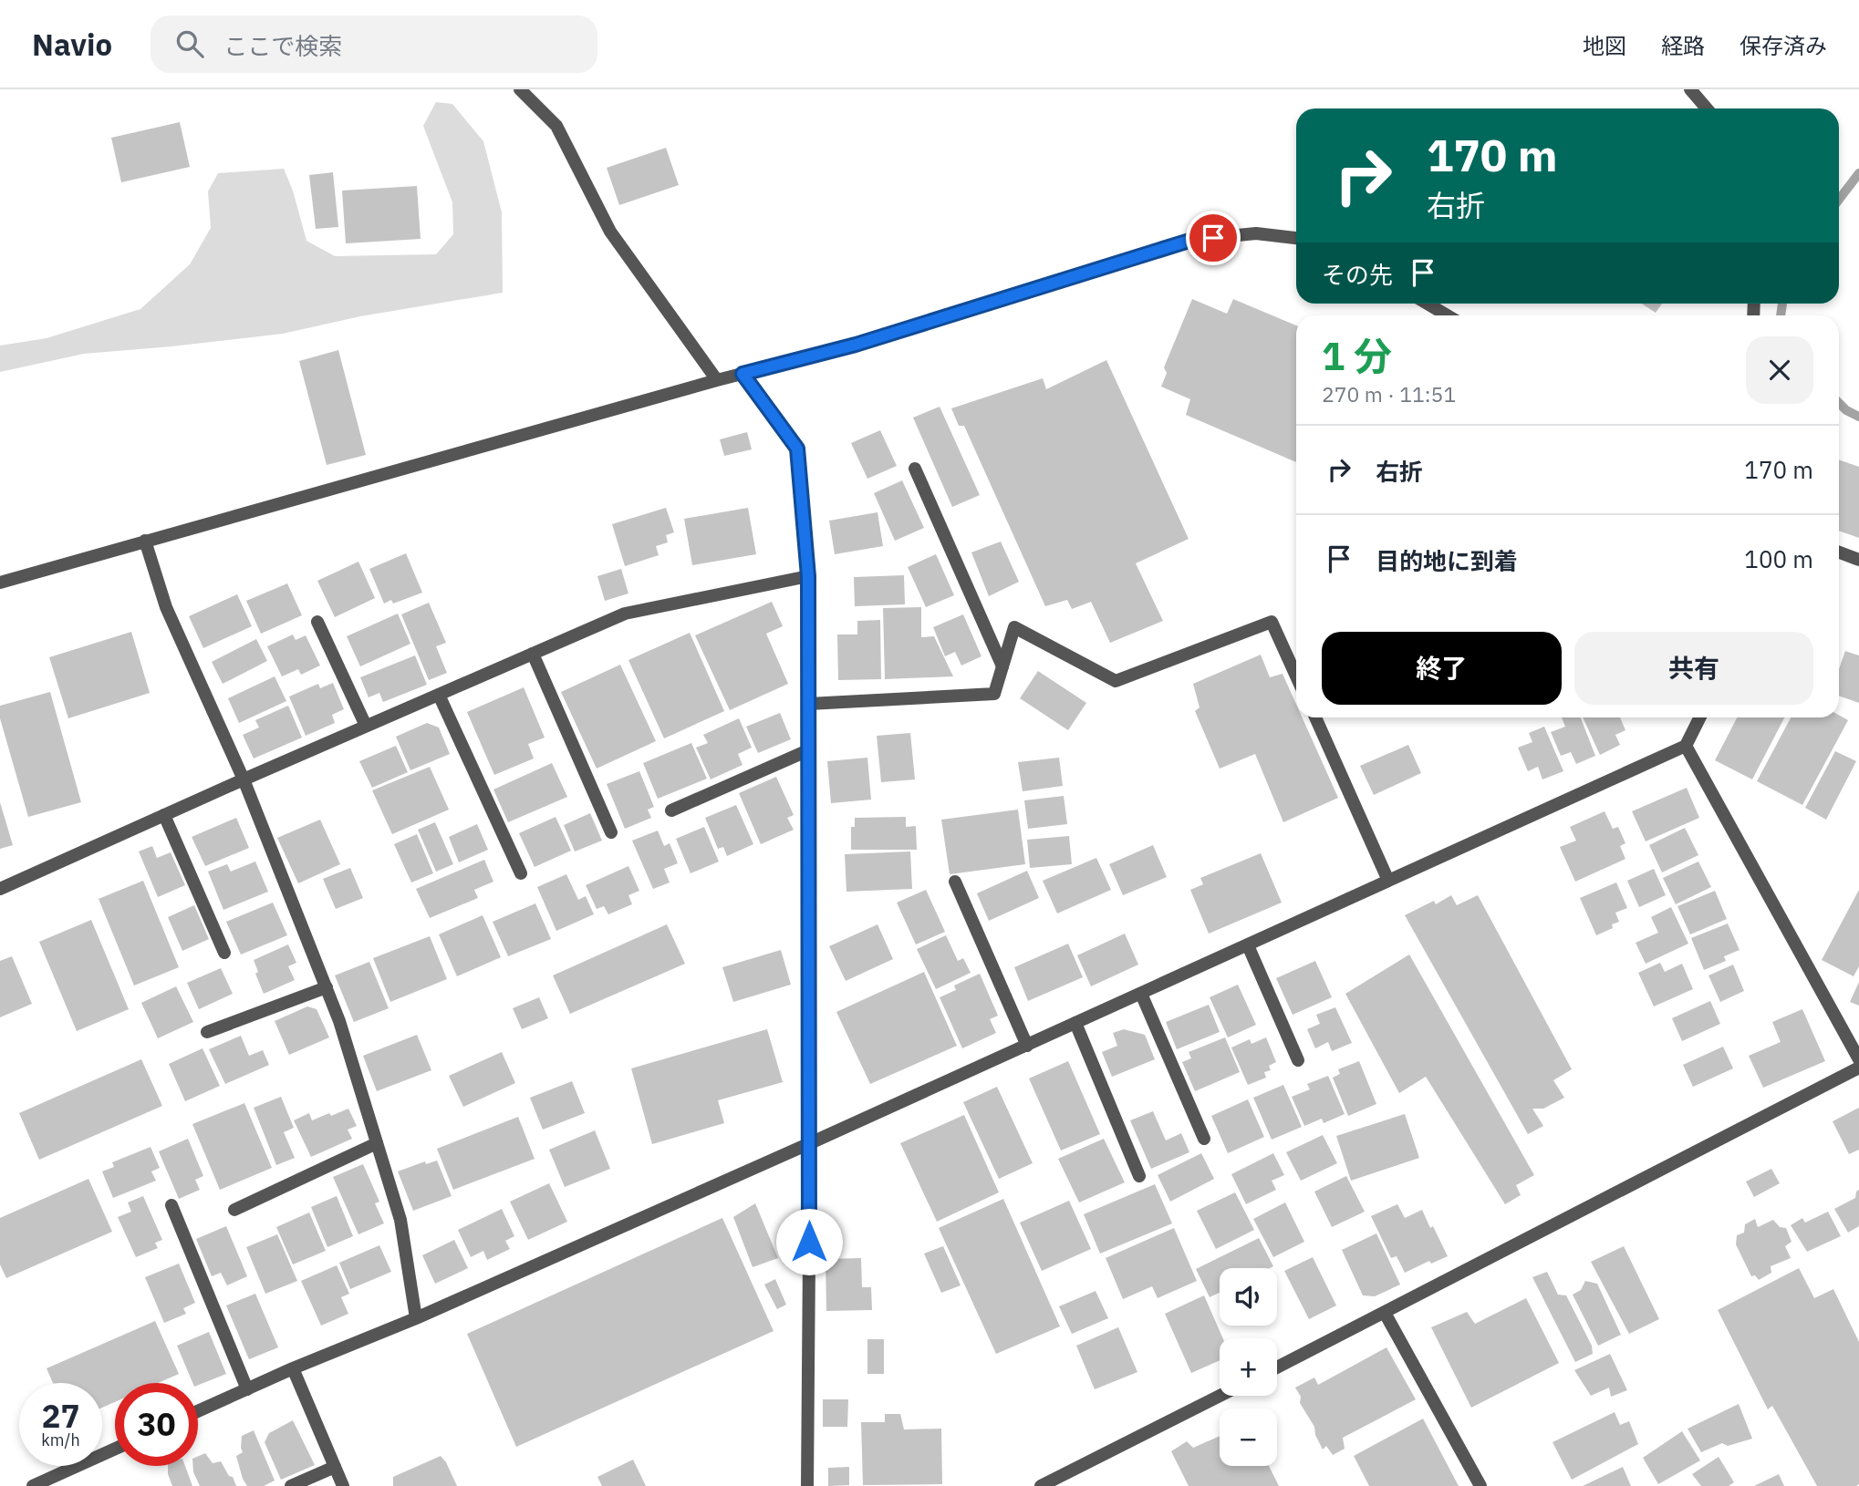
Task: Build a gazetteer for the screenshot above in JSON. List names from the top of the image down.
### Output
{
  "page": {
    "header": "Navio",
    "search": "ここで検索",
    "nav": ["地図", "経路", "保存済み"],
    "turn": ["170 m", "右折"],
    "then": "その先",
    "heading": ["1 分", "270 m · 11:51"],
    "list": [
      {
        "name": "右折",
        "value": "170 m"
      },
      {
        "name": "目的地に到着",
        "value": "100 m"
      }
    ],
    "buttons": ["終了", "共有"],
    "map_buttons": ["+", "−"],
    "speed": "27 km/h",
    "limit": "30"
  }
}
